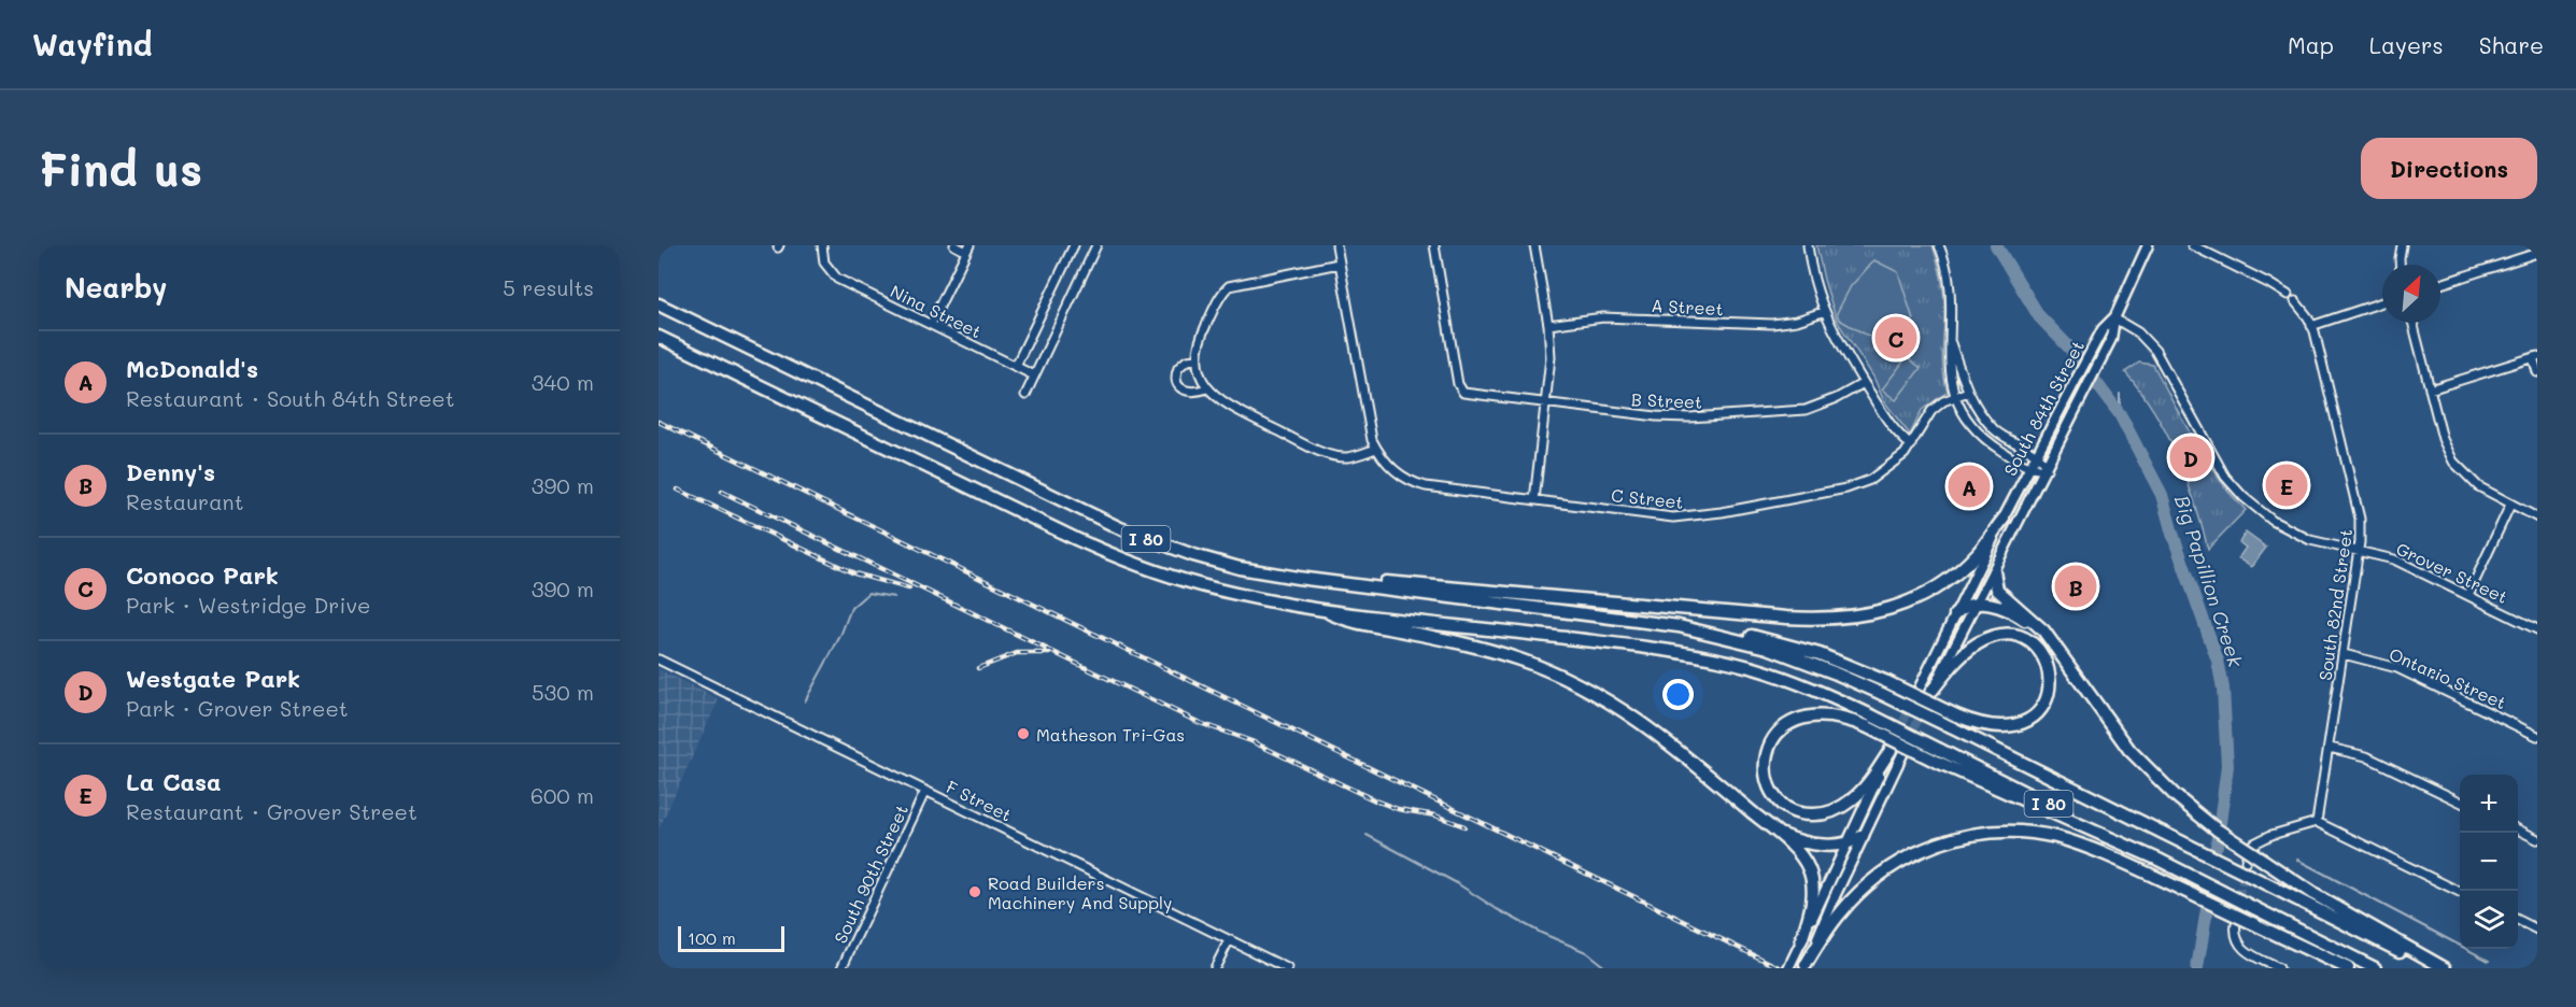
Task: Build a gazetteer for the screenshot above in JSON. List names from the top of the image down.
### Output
{
  "streets": {
    "highway": ["I 80"],
    "main road": ["South 84th Street"],
    "street": [
      "A Street",
      "Nina Street",
      "B Street",
      "C Street",
      "Grover Street",
      "South 82nd Street",
      "Ontario Street",
      "F Street",
      "South 90th Street"
    ]
  },
  "crossings": [
    ["South 84th Street", "Grover Street"],
    ["Grover Street", "South 82nd Street"],
    ["South 82nd Street", "Ontario Street"],
    ["F Street", "South 90th Street"]
  ],
  "water": ["Big Papillion Creek"],
  "places": ["Matheson Tri-Gas", "Road Builders Machinery And Supply"],
  "scale_bar": "100 m",
  "north": "top right",
  "page": {
    "header": "Wayfind",
    "nav": ["Map", "Layers", "Share"],
    "buttons": "Directions",
    "title": "Find us",
    "heading": ["Nearby", "5 results"],
    "pins": [
      "C",
      "D",
      "E",
      "A",
      "B"
    ],
    "list": [
      {
        "mark": "A",
        "name": "McDonald's",
        "note": "Restaurant · South 84th Street",
        "value": "340 m"
      },
      {
        "mark": "B",
        "name": "Denny's",
        "note": "Restaurant",
        "value": "390 m"
      },
      {
        "mark": "C",
        "name": "Conoco Park",
        "note": "Park · Westridge Drive",
        "value": "390 m"
      },
      {
        "mark": "D",
        "name": "Westgate Park",
        "note": "Park · Grover Street",
        "value": "530 m"
      },
      {
        "mark": "E",
        "name": "La Casa",
        "note": "Restaurant · Grover Street",
        "value": "600 m"
      }
    ],
    "map_buttons": ["+", "−"],
    "scale": "100 m"
  }
}
